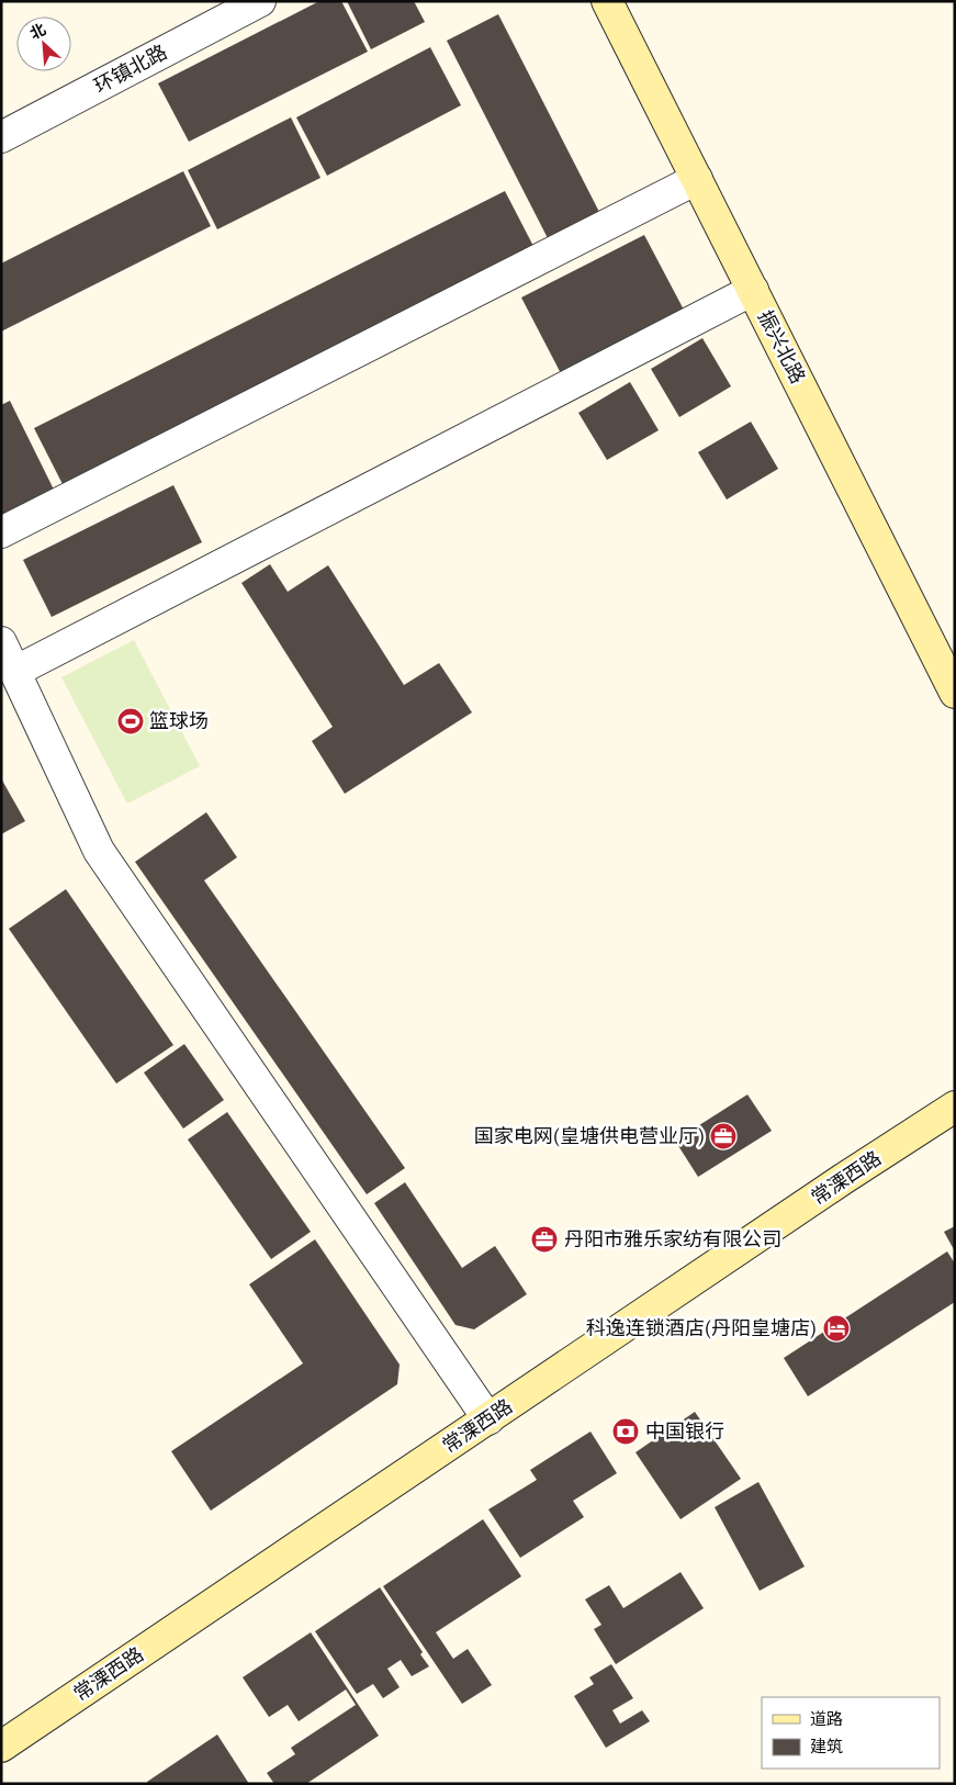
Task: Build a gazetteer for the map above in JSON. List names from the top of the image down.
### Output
{
  "streets": {
    "main road": ["振兴北路", "常溧西路"],
    "street": ["环镇北路"]
  },
  "places": {
    "sports": ["篮球场"],
    "office": ["国家电网(皇塘供电营业厅)", "丹阳市雅乐家纺有限公司"],
    "hotel": ["科逸连锁酒店(丹阳皇塘店)"],
    "bank": ["中国银行"]
  },
  "legend": ["道路", "建筑"],
  "north": "top left"
}
